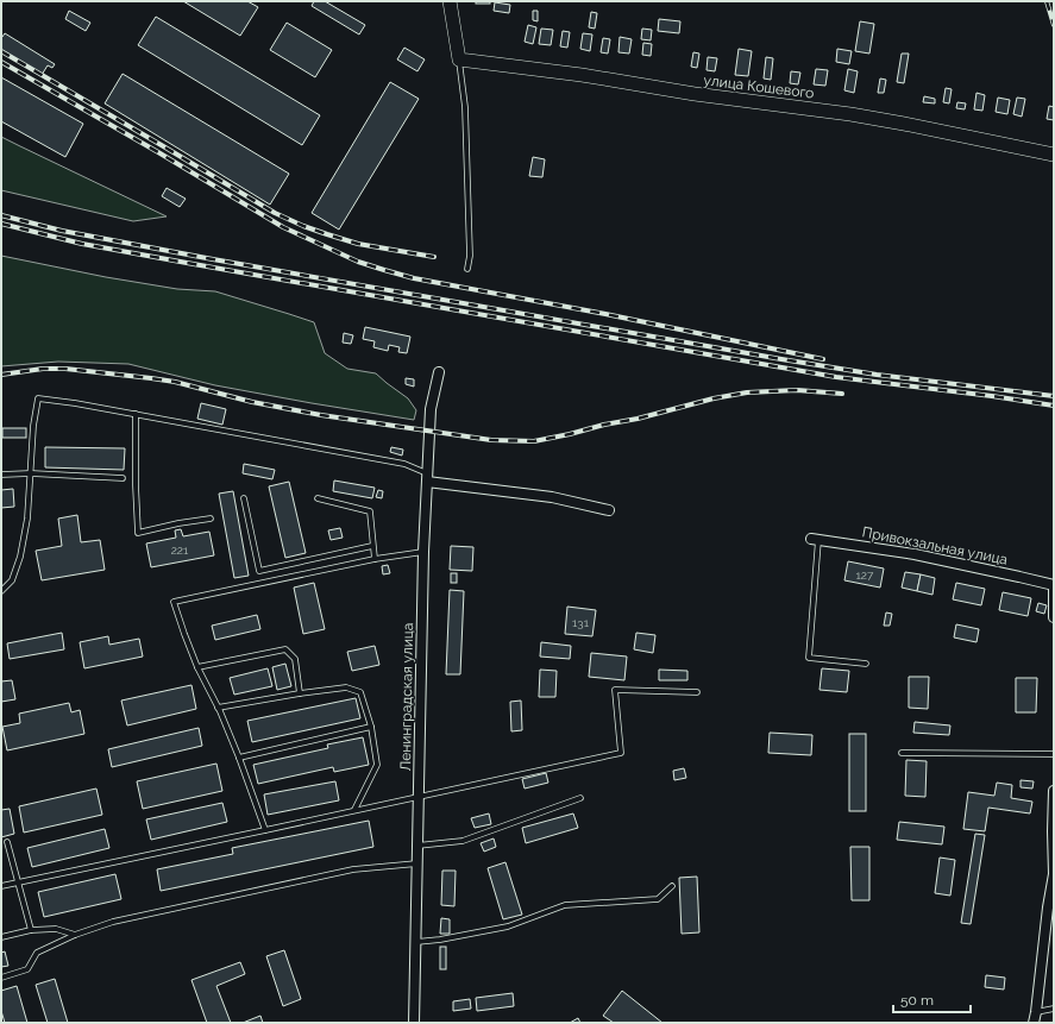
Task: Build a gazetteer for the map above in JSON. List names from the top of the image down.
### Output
{
  "streets": {
    "street": ["улица Кошевого", "Привокзальная улица", "Ленинградская улица"]
  },
  "house_numbers": ["221", "127", "131"],
  "scale_bar": "50 m"
}
